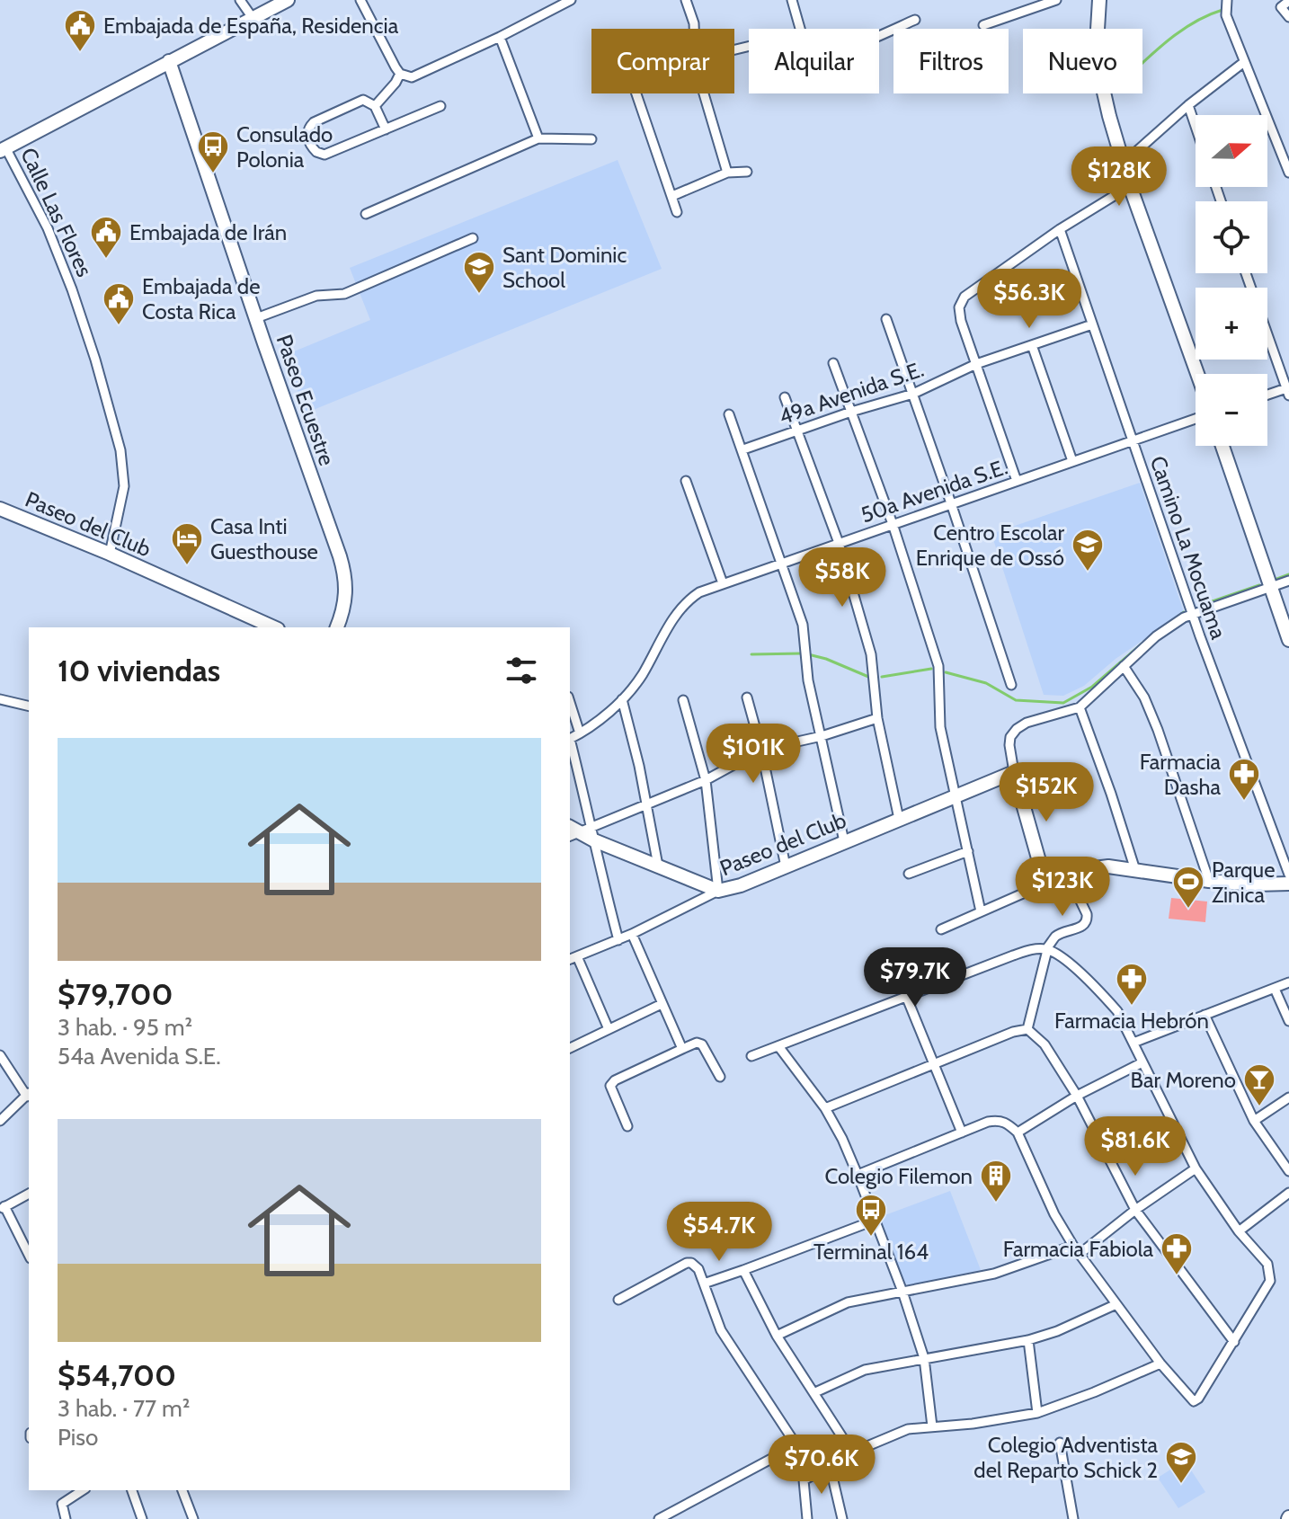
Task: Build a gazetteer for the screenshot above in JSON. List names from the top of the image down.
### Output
{
  "streets": {
    "street": [
      "Calle Las Flores",
      "49a Avenida S.E.",
      "Paseo Ecuestre",
      "50a Avenida S.E.",
      "Paseo del Club",
      "Camino La Mocuama"
    ]
  },
  "crossings": [
    ["Calle Las Flores", "Paseo del Club"],
    ["49a Avenida S.E.", "Camino La Mocuama"],
    ["50a Avenida S.E.", "Camino La Mocuama"]
  ],
  "places": {
    "public building": ["Embajada de España, Residencia", "Embajada de Irán", "Embajada de Costa Rica"],
    "bus stop": ["Consulado Polonia", "Terminal 164"],
    "school or university": ["Sant Dominic School", "Centro Escolar Enrique de Ossó", "Colegio Adventista del Reparto Schick 2"],
    "hotel": ["Casa Inti Guesthouse"],
    "pharmacy": ["Farmacia Dasha", "Farmacia Hebrón", "Farmacia Fabiola"],
    "sports": ["Parque Zinica"],
    "bar": ["Bar Moreno"],
    "building": ["Colegio Filemon"]
  },
  "north": "right",
  "page": {
    "chip": [
      "Comprar",
      "Alquilar",
      "Filtros",
      "Nuevo"
    ],
    "map_buttons": ["+", "−"],
    "price": [
      "$128K",
      "$56.3K",
      "$58K",
      "$101K",
      "$152K",
      "$123K",
      "$79.7K",
      "$81.6K",
      "$54.7K",
      "$70.6K"
    ],
    "heading": "10 viviendas",
    "list": [
      {
        "name": "$79,700",
        "note": "3 hab. · 95 m² · 54a Avenida S.E."
      },
      {
        "name": "$54,700",
        "note": "3 hab. · 77 m² · Piso"
      }
    ]
  }
}
